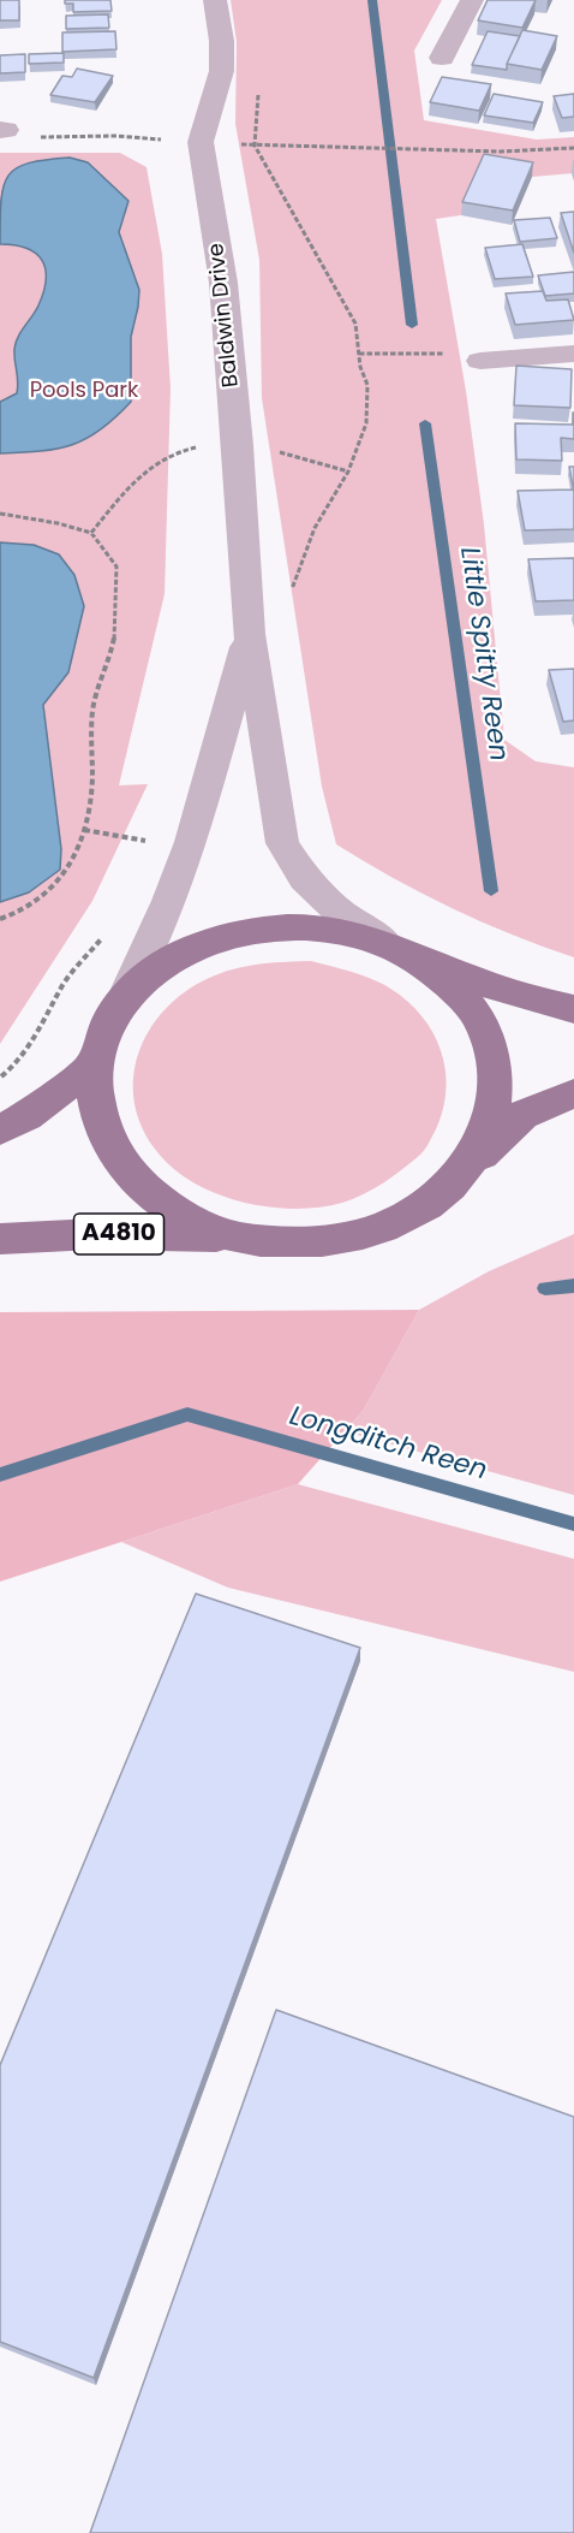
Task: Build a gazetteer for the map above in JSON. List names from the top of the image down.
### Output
{
  "streets": {
    "main road": ["A4810"],
    "street": ["Baldwin Drive"]
  },
  "water": ["Little Spitty Reen", "Longditch Reen"],
  "parks": ["Pools Park"]
}
